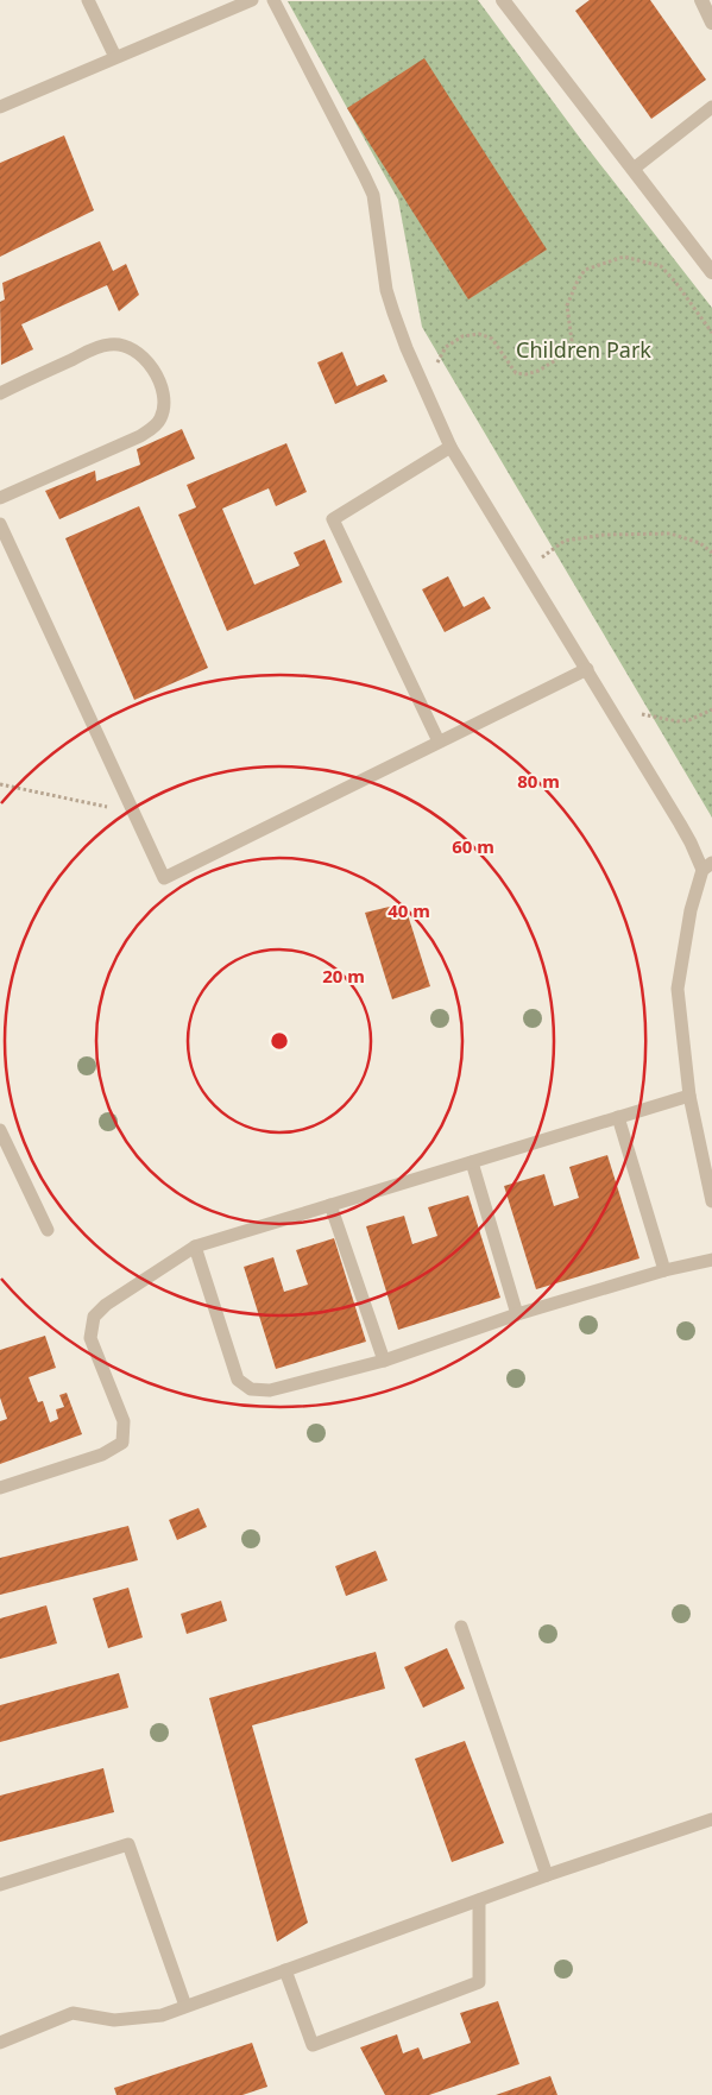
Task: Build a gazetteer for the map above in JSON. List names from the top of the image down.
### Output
{
  "parks": ["Children Park"],
  "rings": [
    "80 m",
    "60 m",
    "40 m",
    "20 m"
  ]
}
